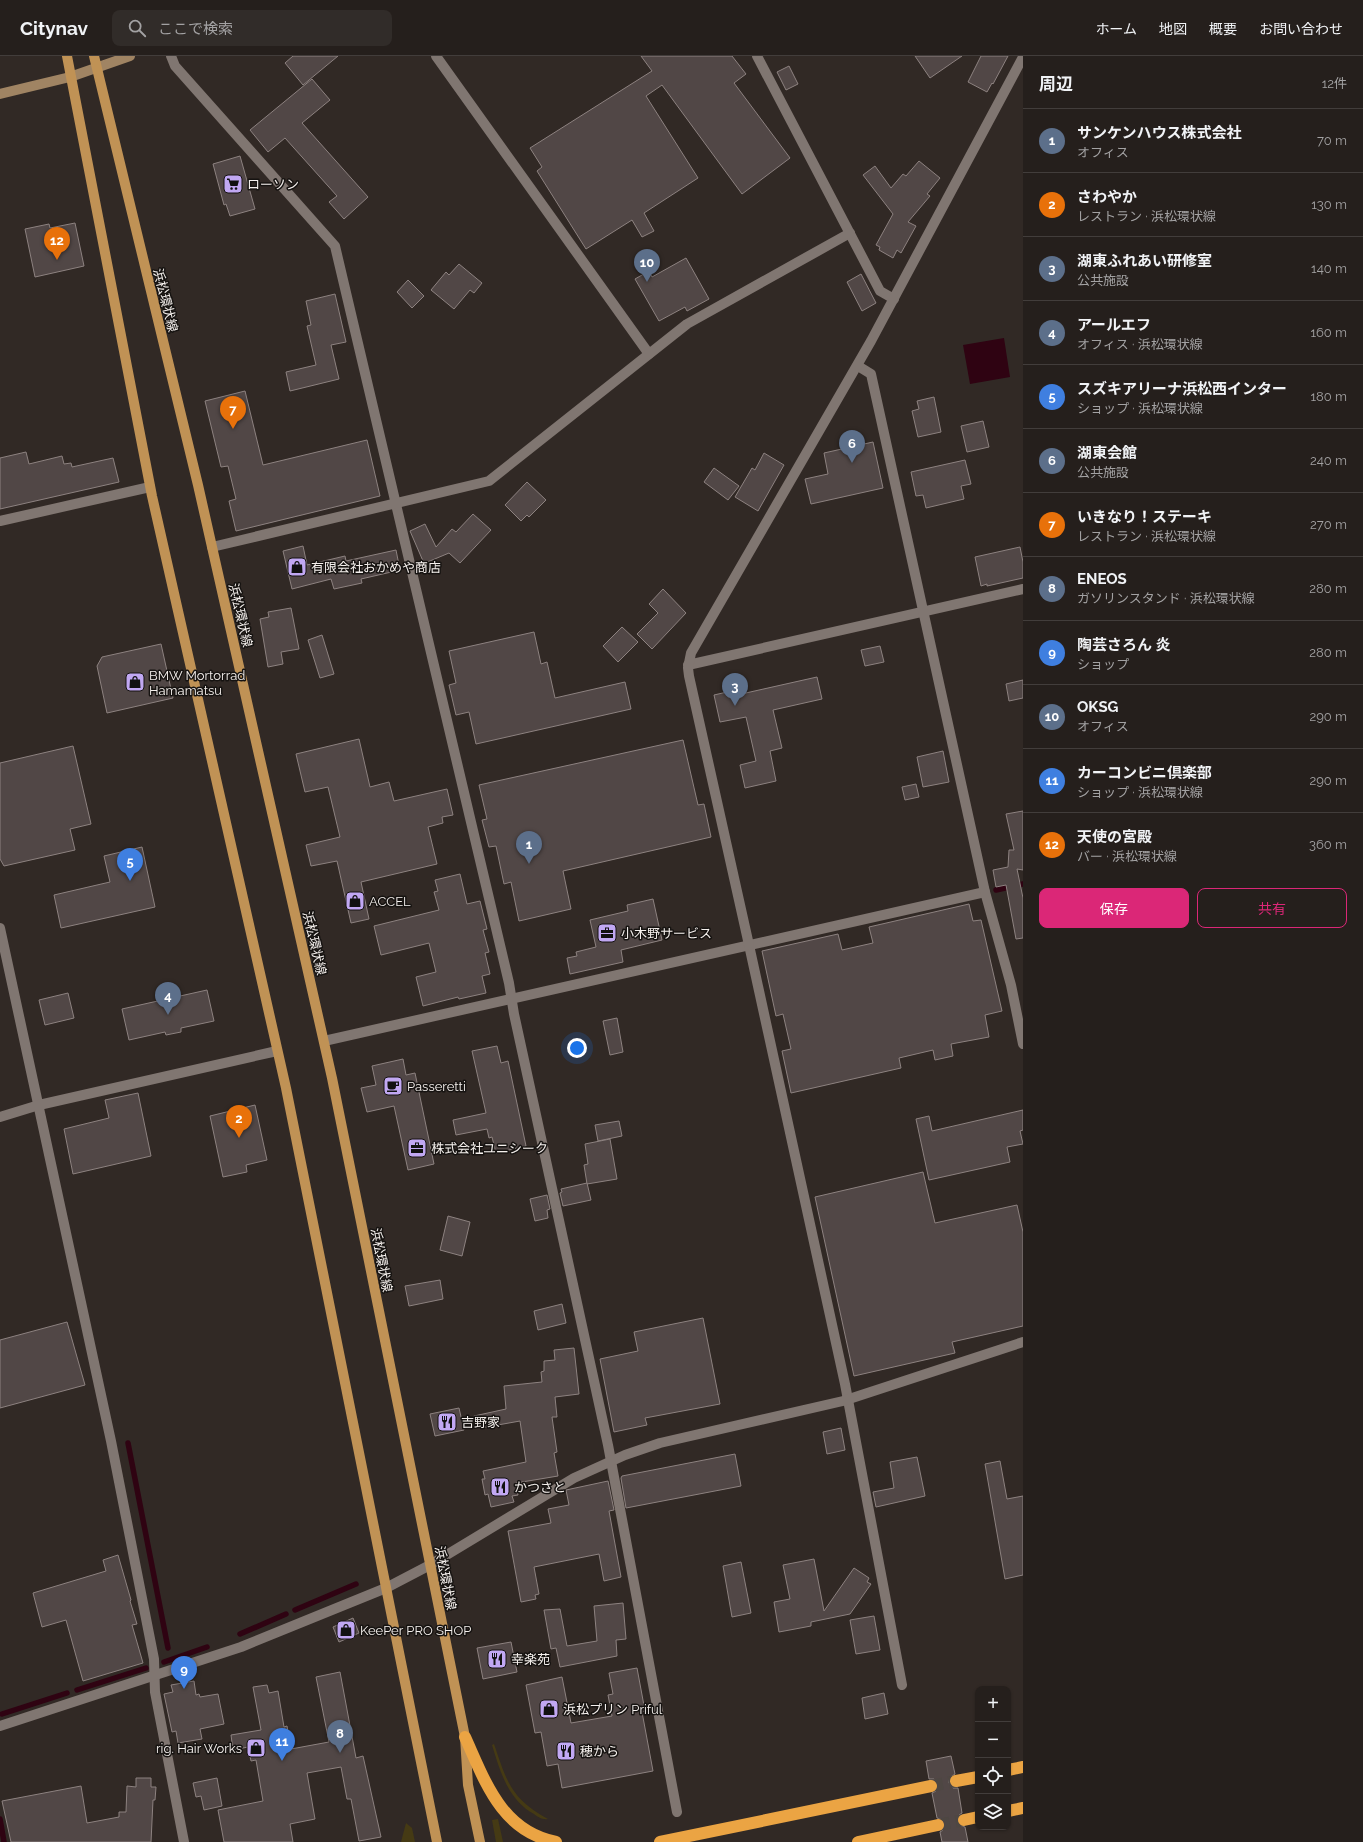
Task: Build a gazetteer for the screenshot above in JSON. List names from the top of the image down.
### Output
{
  "streets": {
    "main road": ["浜松環状線"]
  },
  "places": {
    "supermarket": ["ローソン"],
    "shop": [
      "有限会社おかめや商店",
      "BMW Mortorrad Hamamatsu",
      "ACCEL",
      "KeePer PRO SHOP",
      "浜松プリン Priful",
      "rig. Hair Works"
    ],
    "office": ["小木野サービス", "株式会社ユニシーク"],
    "cafe": ["Passeretti"],
    "restaurant": [
      "吉野家",
      "かつさと",
      "幸楽苑",
      "穂から"
    ]
  },
  "page": {
    "header": "Citynav",
    "search": "ここで検索",
    "nav": [
      "ホーム",
      "地図",
      "概要",
      "お問い合わせ"
    ],
    "heading": ["周辺", "12件"],
    "list": [
      {
        "mark": "1",
        "name": "サンケンハウス株式会社",
        "note": "オフィス",
        "value": "70 m"
      },
      {
        "mark": "2",
        "name": "さわやか",
        "note": "レストラン · 浜松環状線",
        "value": "130 m"
      },
      {
        "mark": "3",
        "name": "湖東ふれあい研修室",
        "note": "公共施設",
        "value": "140 m"
      },
      {
        "mark": "4",
        "name": "アールエフ",
        "note": "オフィス · 浜松環状線",
        "value": "160 m"
      },
      {
        "mark": "5",
        "name": "スズキアリーナ浜松西インター",
        "note": "ショップ · 浜松環状線",
        "value": "180 m"
      },
      {
        "mark": "6",
        "name": "湖東会館",
        "note": "公共施設",
        "value": "240 m"
      },
      {
        "mark": "7",
        "name": "いきなり！ステーキ",
        "note": "レストラン · 浜松環状線",
        "value": "270 m"
      },
      {
        "mark": "8",
        "name": "ENEOS",
        "note": "ガソリンスタンド · 浜松環状線",
        "value": "280 m"
      },
      {
        "mark": "9",
        "name": "陶芸さろん 炎",
        "note": "ショップ",
        "value": "280 m"
      },
      {
        "mark": "10",
        "name": "OKSG",
        "note": "オフィス",
        "value": "290 m"
      },
      {
        "mark": "11",
        "name": "カーコンビニ倶楽部",
        "note": "ショップ · 浜松環状線",
        "value": "290 m"
      },
      {
        "mark": "12",
        "name": "天使の宮殿",
        "note": "バー · 浜松環状線",
        "value": "360 m"
      }
    ],
    "pins": [
      "12",
      "10",
      "7",
      "6",
      "3",
      "1",
      "5",
      "4",
      "2",
      "9",
      "8",
      "11"
    ],
    "buttons": ["保存", "共有"],
    "map_buttons": ["+", "−"]
  }
}
